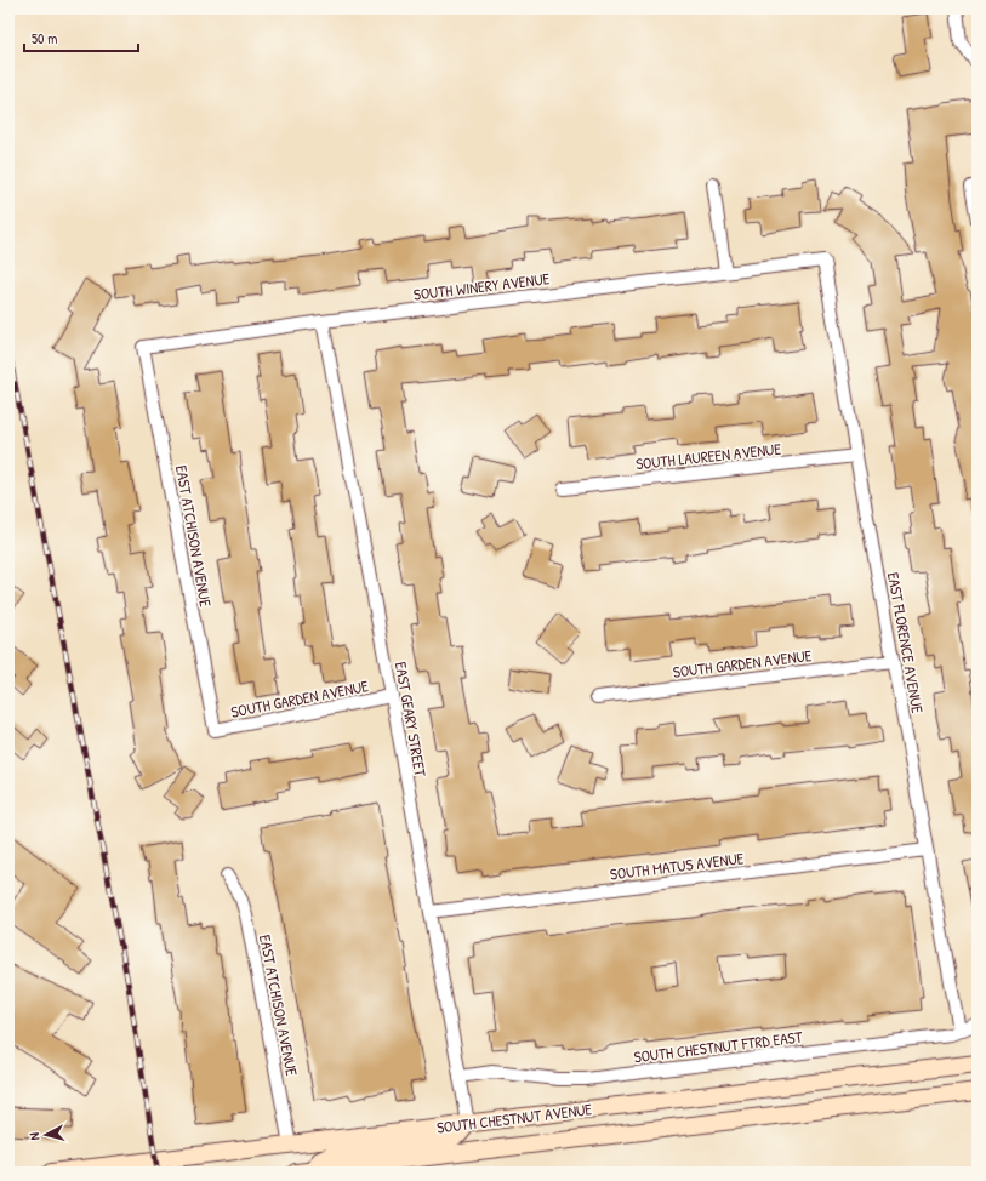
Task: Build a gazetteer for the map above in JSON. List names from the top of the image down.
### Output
{
  "streets": {
    "main road": ["SOUTH CHESTNUT AVENUE"],
    "street": [
      "SOUTH WINERY AVENUE",
      "SOUTH LAUREEN AVENUE",
      "EAST ATCHISON AVENUE",
      "EAST FLORENCE AVENUE",
      "SOUTH GARDEN AVENUE",
      "EAST GEARY STREET",
      "SOUTH MATUS AVENUE",
      "SOUTH CHESTNUT FTRD EAST"
    ]
  },
  "crossings": [
    ["SOUTH WINERY AVENUE", "EAST ATCHISON AVENUE"],
    ["SOUTH WINERY AVENUE", "EAST FLORENCE AVENUE"],
    ["SOUTH WINERY AVENUE", "EAST GEARY STREET"],
    ["SOUTH LAUREEN AVENUE", "EAST FLORENCE AVENUE"],
    ["EAST ATCHISON AVENUE", "SOUTH GARDEN AVENUE"],
    ["EAST ATCHISON AVENUE", "SOUTH CHESTNUT AVENUE"],
    ["EAST FLORENCE AVENUE", "SOUTH GARDEN AVENUE"],
    ["EAST FLORENCE AVENUE", "SOUTH MATUS AVENUE"],
    ["EAST FLORENCE AVENUE", "SOUTH CHESTNUT FTRD EAST"],
    ["SOUTH GARDEN AVENUE", "EAST GEARY STREET"],
    ["EAST GEARY STREET", "SOUTH MATUS AVENUE"],
    ["EAST GEARY STREET", "SOUTH CHESTNUT FTRD EAST"],
    ["EAST GEARY STREET", "SOUTH CHESTNUT AVENUE"]
  ],
  "scale_bar": "50 m",
  "north": "left"
}
